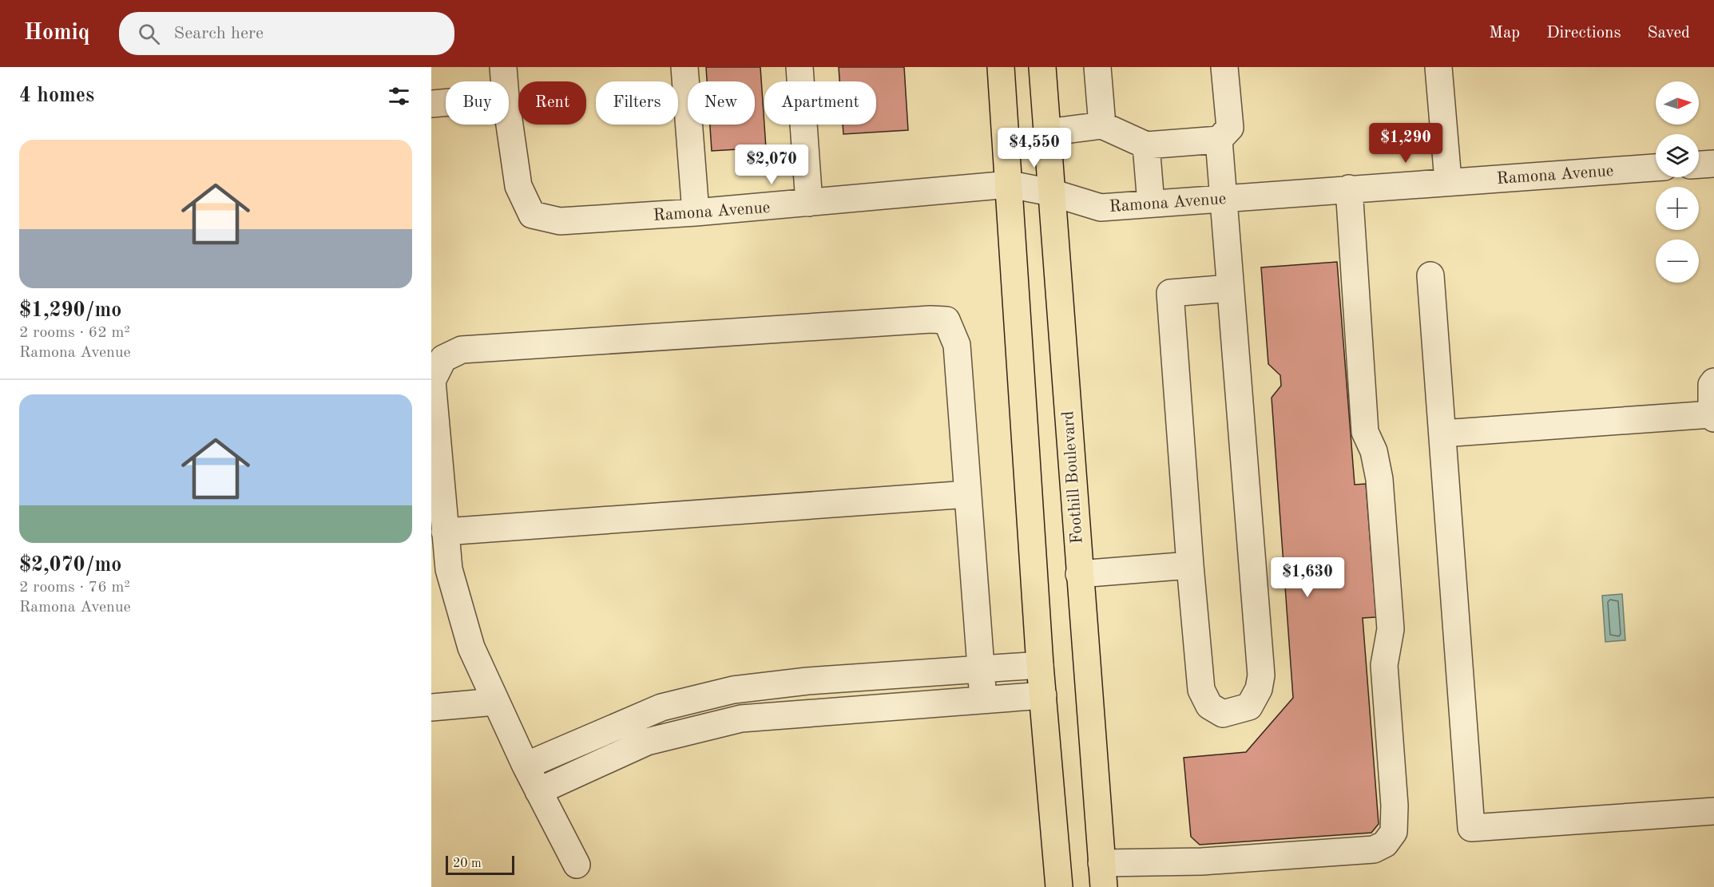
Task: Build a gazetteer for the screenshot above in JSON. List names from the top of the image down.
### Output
{
  "streets": {
    "main road": ["Foothill Boulevard"],
    "street": ["Ramona Avenue"]
  },
  "crossings": [
    ["Ramona Avenue", "Foothill Boulevard"]
  ],
  "scale_bar": "20 m",
  "north": "right",
  "page": {
    "header": "Homiq",
    "search": "Search here",
    "nav": ["Map", "Directions", "Saved"],
    "heading": "4 homes",
    "map_buttons": ["+", "−"],
    "chip": [
      "Buy",
      "Rent",
      "Filters",
      "New",
      "Apartment"
    ],
    "price": [
      "$1,290",
      "$4,550",
      "$2,070",
      "$1,630"
    ],
    "list": [
      {
        "name": "$1,290/mo",
        "note": "2 rooms · 62 m² · Ramona Avenue"
      },
      {
        "name": "$2,070/mo",
        "note": "2 rooms · 76 m² · Ramona Avenue"
      }
    ],
    "scale": "20 m"
  }
}
